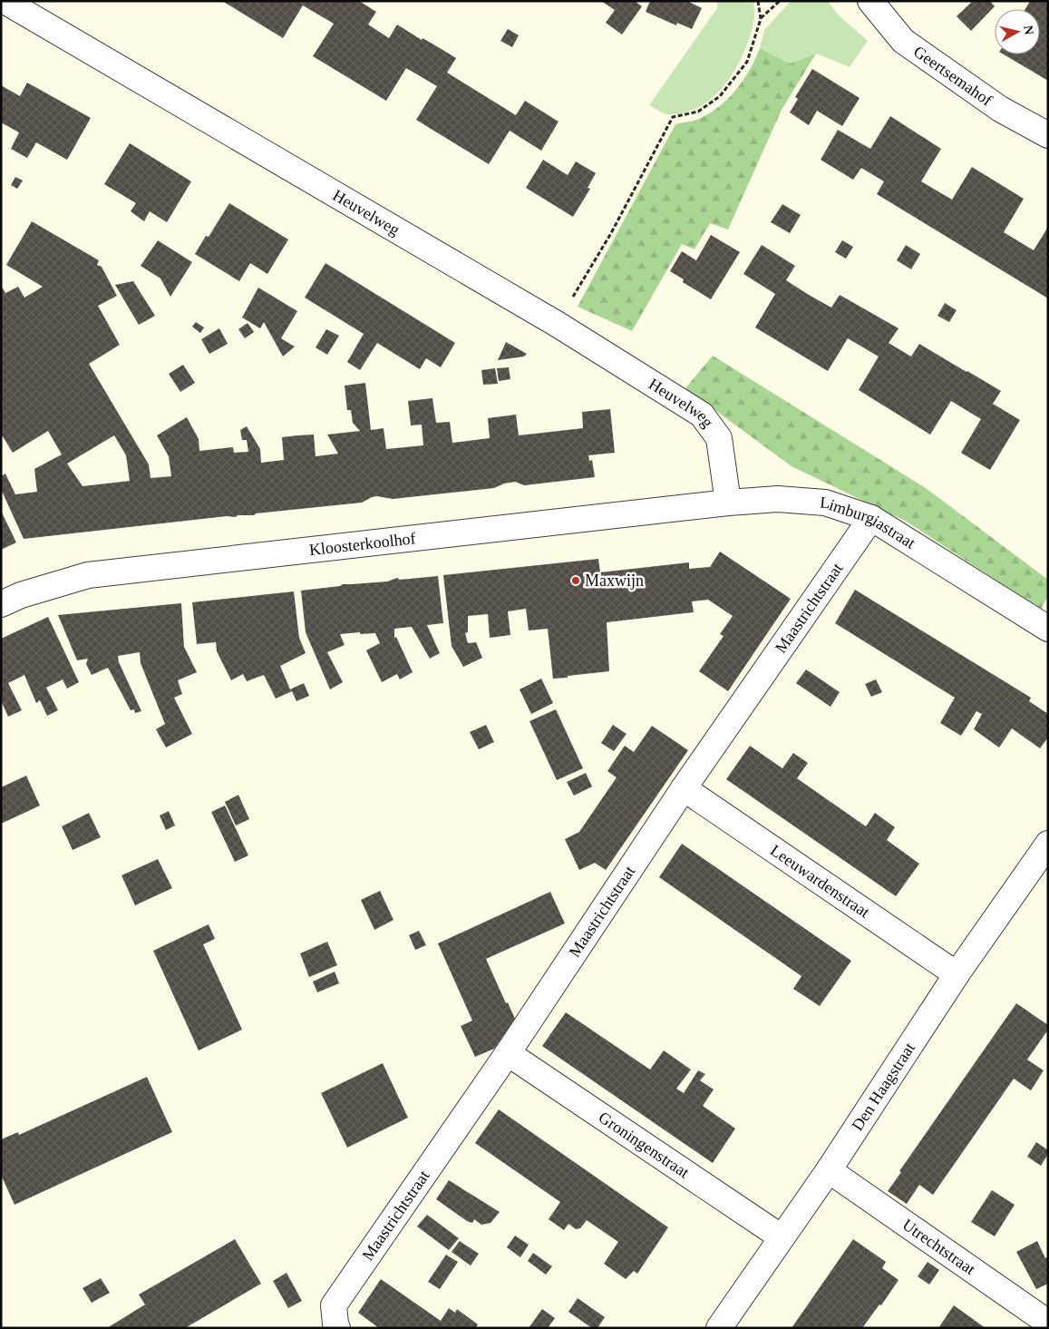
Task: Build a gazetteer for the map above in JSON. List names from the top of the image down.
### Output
{
  "streets": {
    "street": [
      "Geertsemahof",
      "Heuvelweg",
      "Limburgiastraat",
      "Kloosterkoolhof",
      "Maastrichtstraat",
      "Leeuwardenstraat",
      "Den Haagstraat",
      "Groningenstraat",
      "Utrechtstraat"
    ]
  },
  "crossings": [
    ["Heuvelweg", "Limburgiastraat"],
    ["Heuvelweg", "Kloosterkoolhof"],
    ["Limburgiastraat", "Kloosterkoolhof"],
    ["Limburgiastraat", "Maastrichtstraat"],
    ["Maastrichtstraat", "Leeuwardenstraat"],
    ["Maastrichtstraat", "Groningenstraat"],
    ["Leeuwardenstraat", "Den Haagstraat"],
    ["Den Haagstraat", "Groningenstraat"],
    ["Den Haagstraat", "Utrechtstraat"]
  ],
  "places": ["Maxwijn"],
  "north": "right"
}
